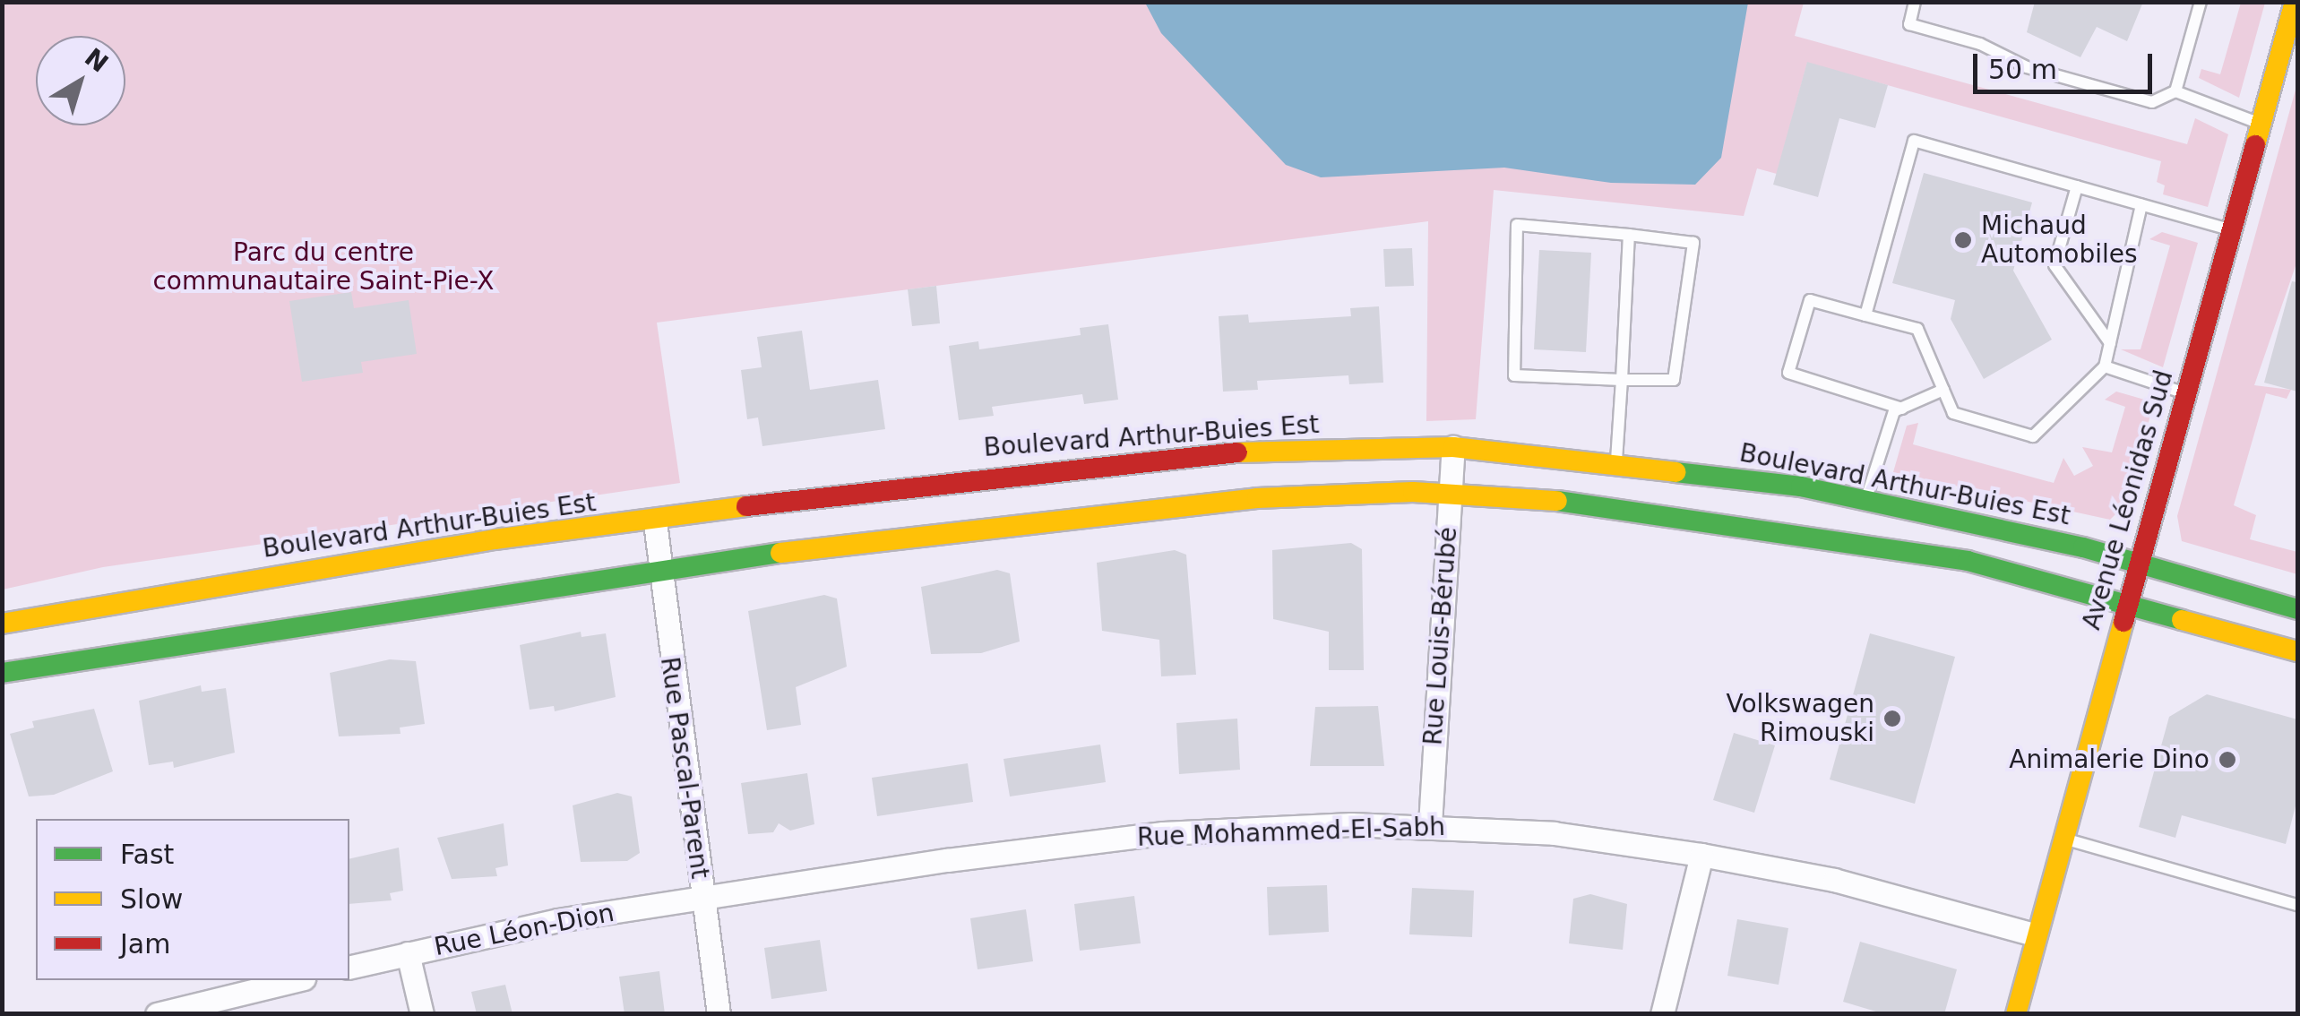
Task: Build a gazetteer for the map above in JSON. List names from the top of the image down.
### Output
{
  "streets": {
    "street": [
      "Boulevard Arthur-Buies Est",
      "Avenue Léonidas Sud",
      "Rue Louis-Bérubé",
      "Rue Pascal-Parent",
      "Rue Mohammed-El-Sabh",
      "Rue Léon-Dion"
    ]
  },
  "crossings": [
    ["Boulevard Arthur-Buies Est", "Avenue Léonidas Sud"],
    ["Boulevard Arthur-Buies Est", "Rue Louis-Bérubé"],
    ["Boulevard Arthur-Buies Est", "Rue Pascal-Parent"],
    ["Avenue Léonidas Sud", "Rue Mohammed-El-Sabh"],
    ["Rue Louis-Bérubé", "Rue Mohammed-El-Sabh"],
    ["Rue Pascal-Parent", "Rue Mohammed-El-Sabh"],
    ["Rue Pascal-Parent", "Rue Léon-Dion"],
    ["Rue Mohammed-El-Sabh", "Rue Léon-Dion"]
  ],
  "parks": ["Parc du centre communautaire Saint-Pie-X"],
  "places": ["Michaud Automobiles", "Volkswagen Rimouski", "Animalerie Dino"],
  "legend": ["Fast", "Slow", "Jam"],
  "scale_bar": "50 m",
  "north": "top right"
}
